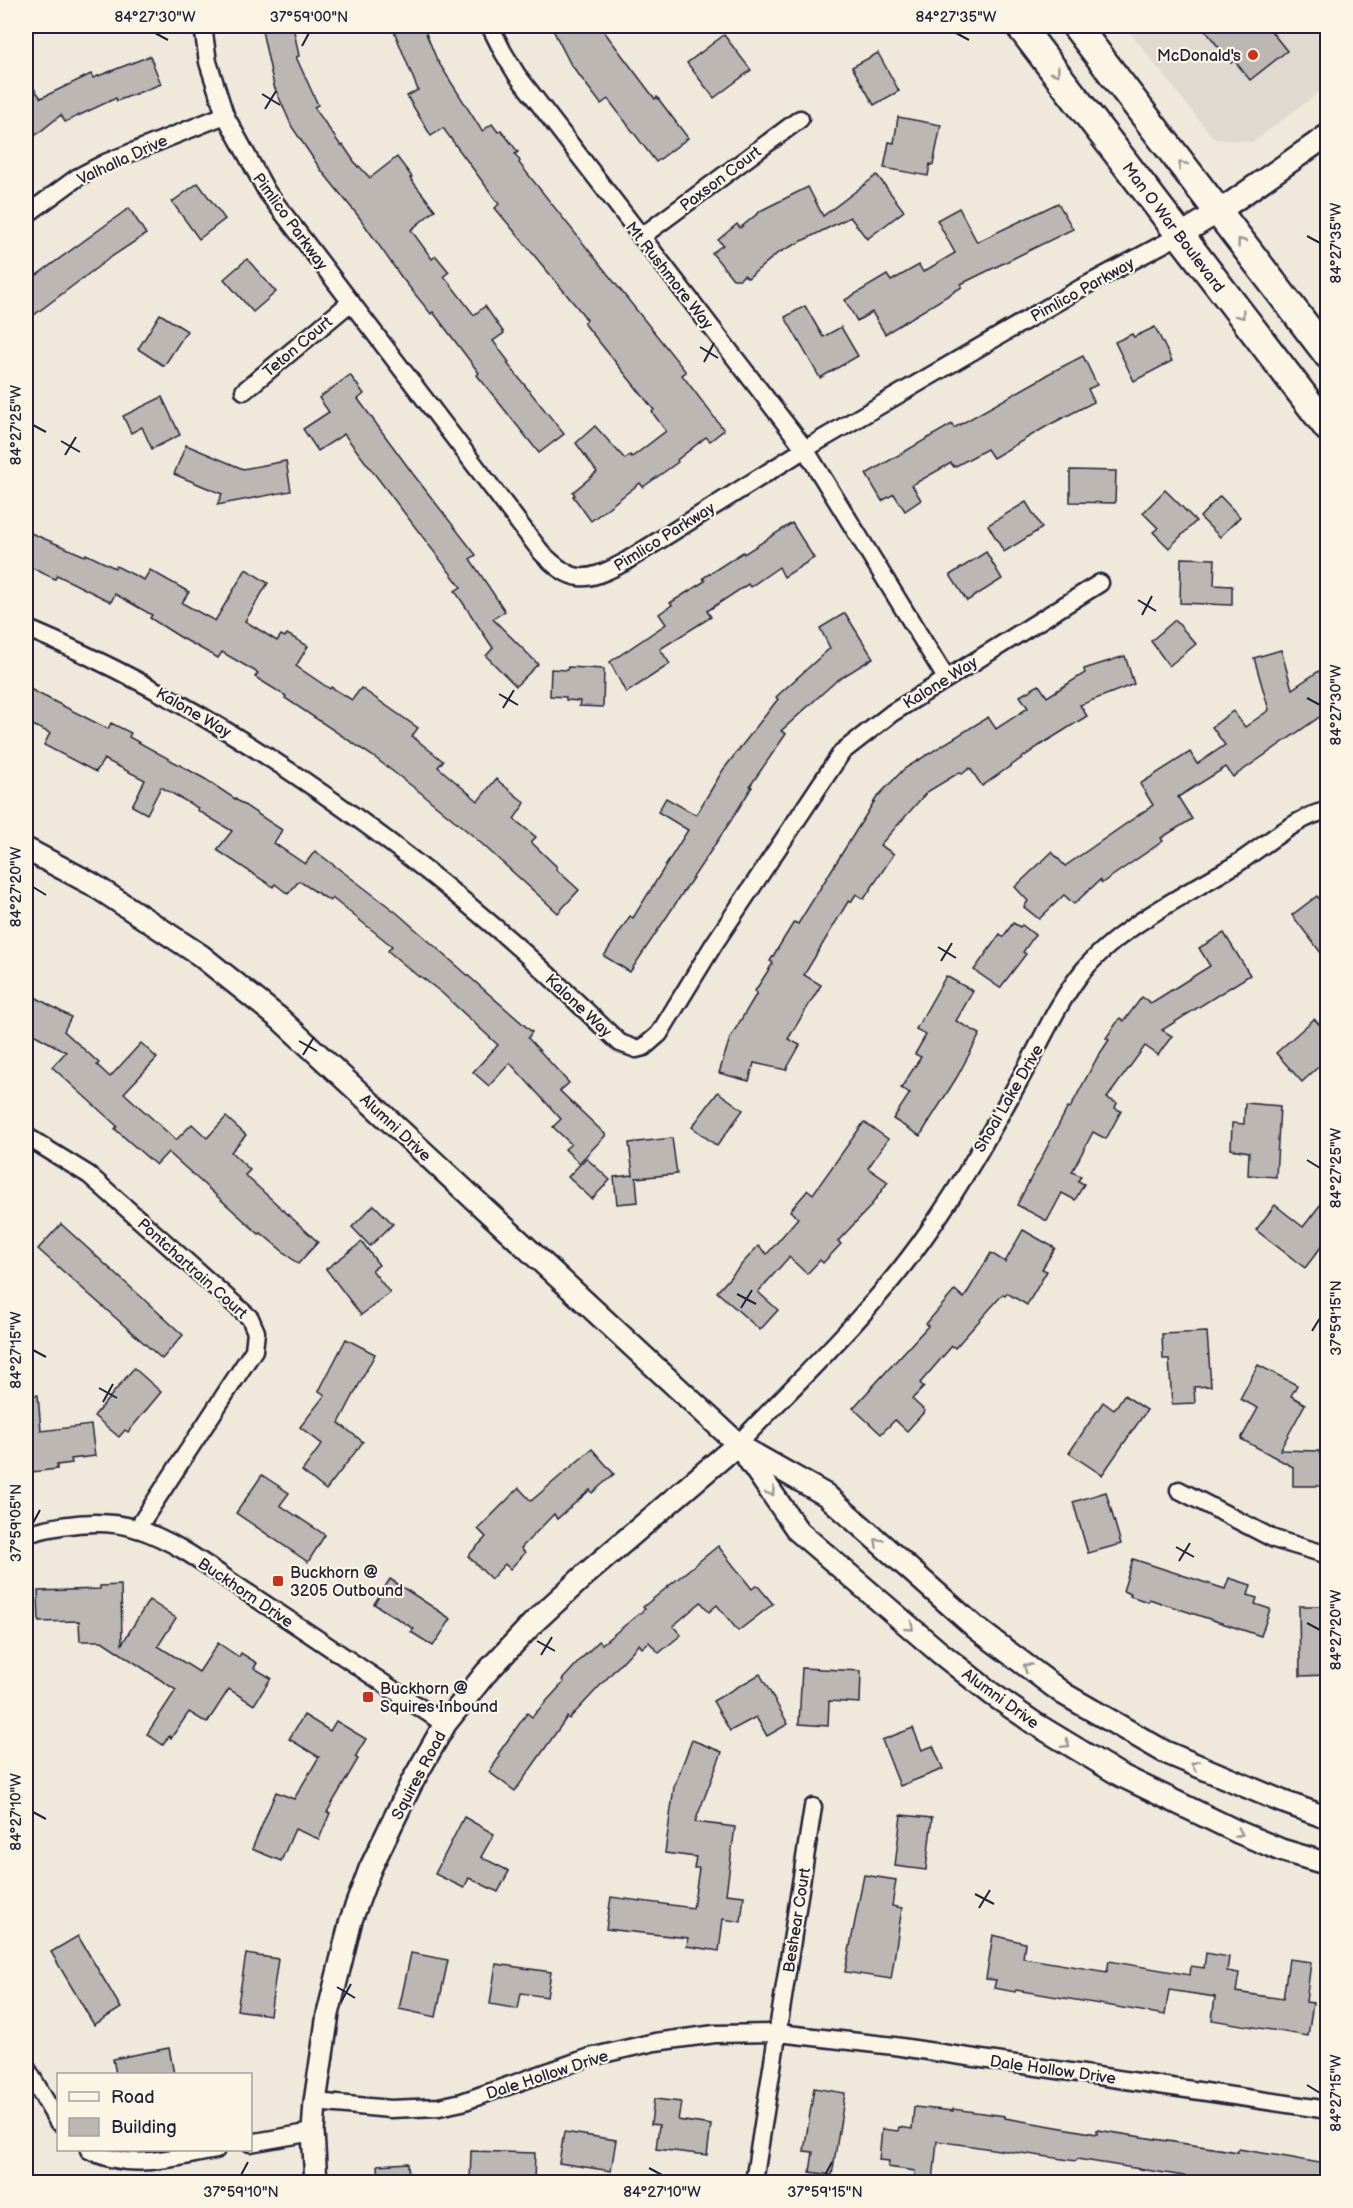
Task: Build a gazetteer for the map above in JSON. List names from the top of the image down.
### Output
{
  "streets": {
    "main road": ["Man O War Boulevard"],
    "street": [
      "Valhalla Drive",
      "Paxson Court",
      "Pimlico Parkway",
      "Mt Rushmore Way",
      "Teton Court",
      "Kalone Way",
      "Shoal Lake Drive",
      "Alumni Drive",
      "Pontchartrain Court",
      "Buckhorn Drive",
      "Squires Road",
      "Beshear Court",
      "Dale Hollow Drive"
    ]
  },
  "crossings": [
    ["Valhalla Drive", "Pimlico Parkway"],
    ["Paxson Court", "Mt Rushmore Way"],
    ["Pimlico Parkway", "Man O War Boulevard"],
    ["Pimlico Parkway", "Mt Rushmore Way"],
    ["Pimlico Parkway", "Teton Court"],
    ["Mt Rushmore Way", "Kalone Way"],
    ["Shoal Lake Drive", "Alumni Drive"],
    ["Shoal Lake Drive", "Squires Road"],
    ["Alumni Drive", "Squires Road"],
    ["Pontchartrain Court", "Buckhorn Drive"],
    ["Buckhorn Drive", "Squires Road"],
    ["Squires Road", "Dale Hollow Drive"],
    ["Beshear Court", "Dale Hollow Drive"]
  ],
  "places": {
    "other": ["McDonald's"],
    "transit": ["Buckhorn @ 3205 Outbound", "Buckhorn @ Squires Inbound"]
  },
  "legend": ["Road", "Building"],
  "coordinates": [
    "84°27'30\"W",
    "37°59'00\"N",
    "84°27'35\"W",
    "84°27'25\"W",
    "84°27'20\"W",
    "37°59'15\"N",
    "84°27'15\"W",
    "37°59'05\"N",
    "84°27'10\"W",
    "37°59'10\"N"
  ]
}
